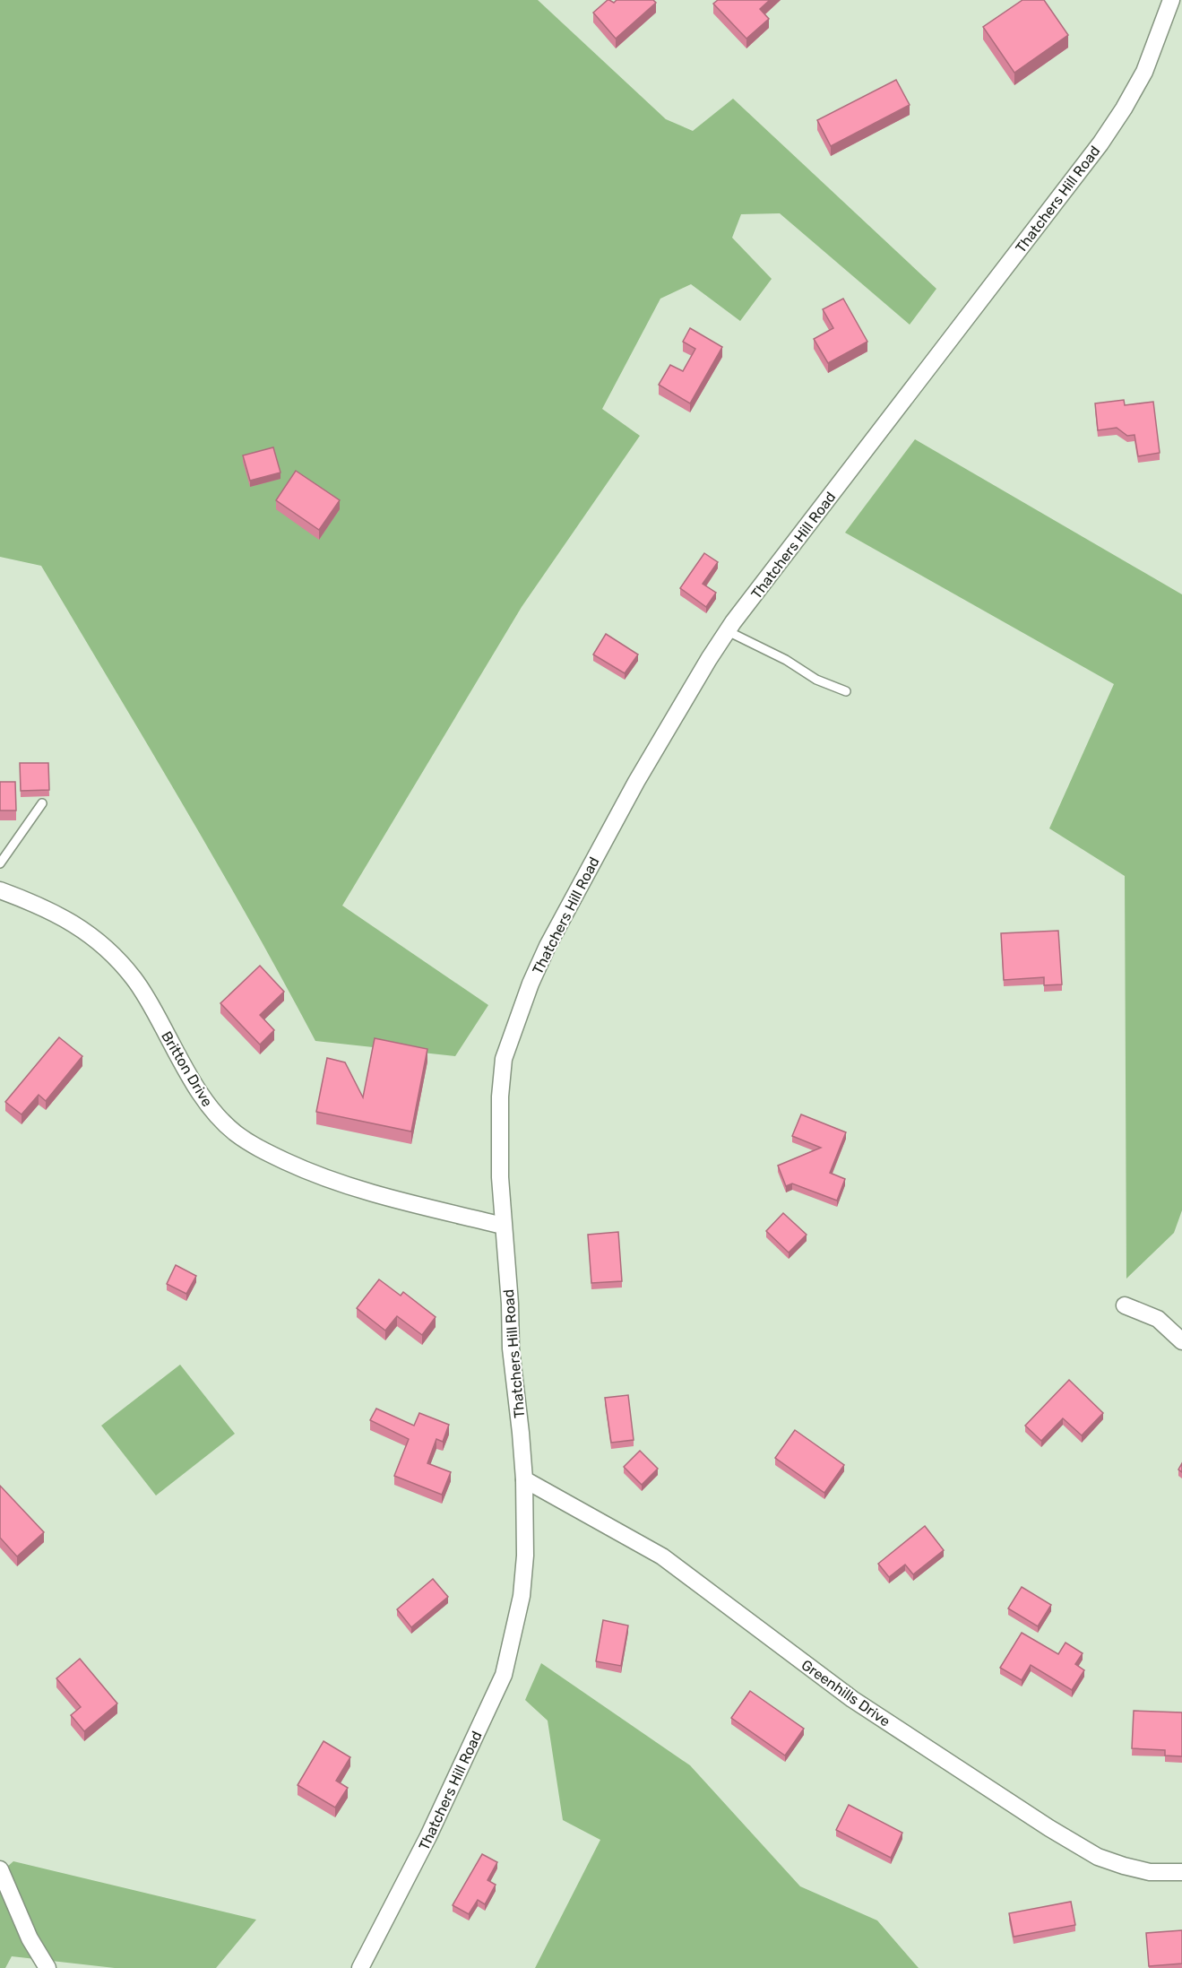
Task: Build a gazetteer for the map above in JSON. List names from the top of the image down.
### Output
{
  "streets": {
    "street": ["Thatchers Hill Road", "Britton Drive", "Greenhills Drive"]
  },
  "crossings": [
    ["Thatchers Hill Road", "Britton Drive"],
    ["Thatchers Hill Road", "Greenhills Drive"]
  ]
}
